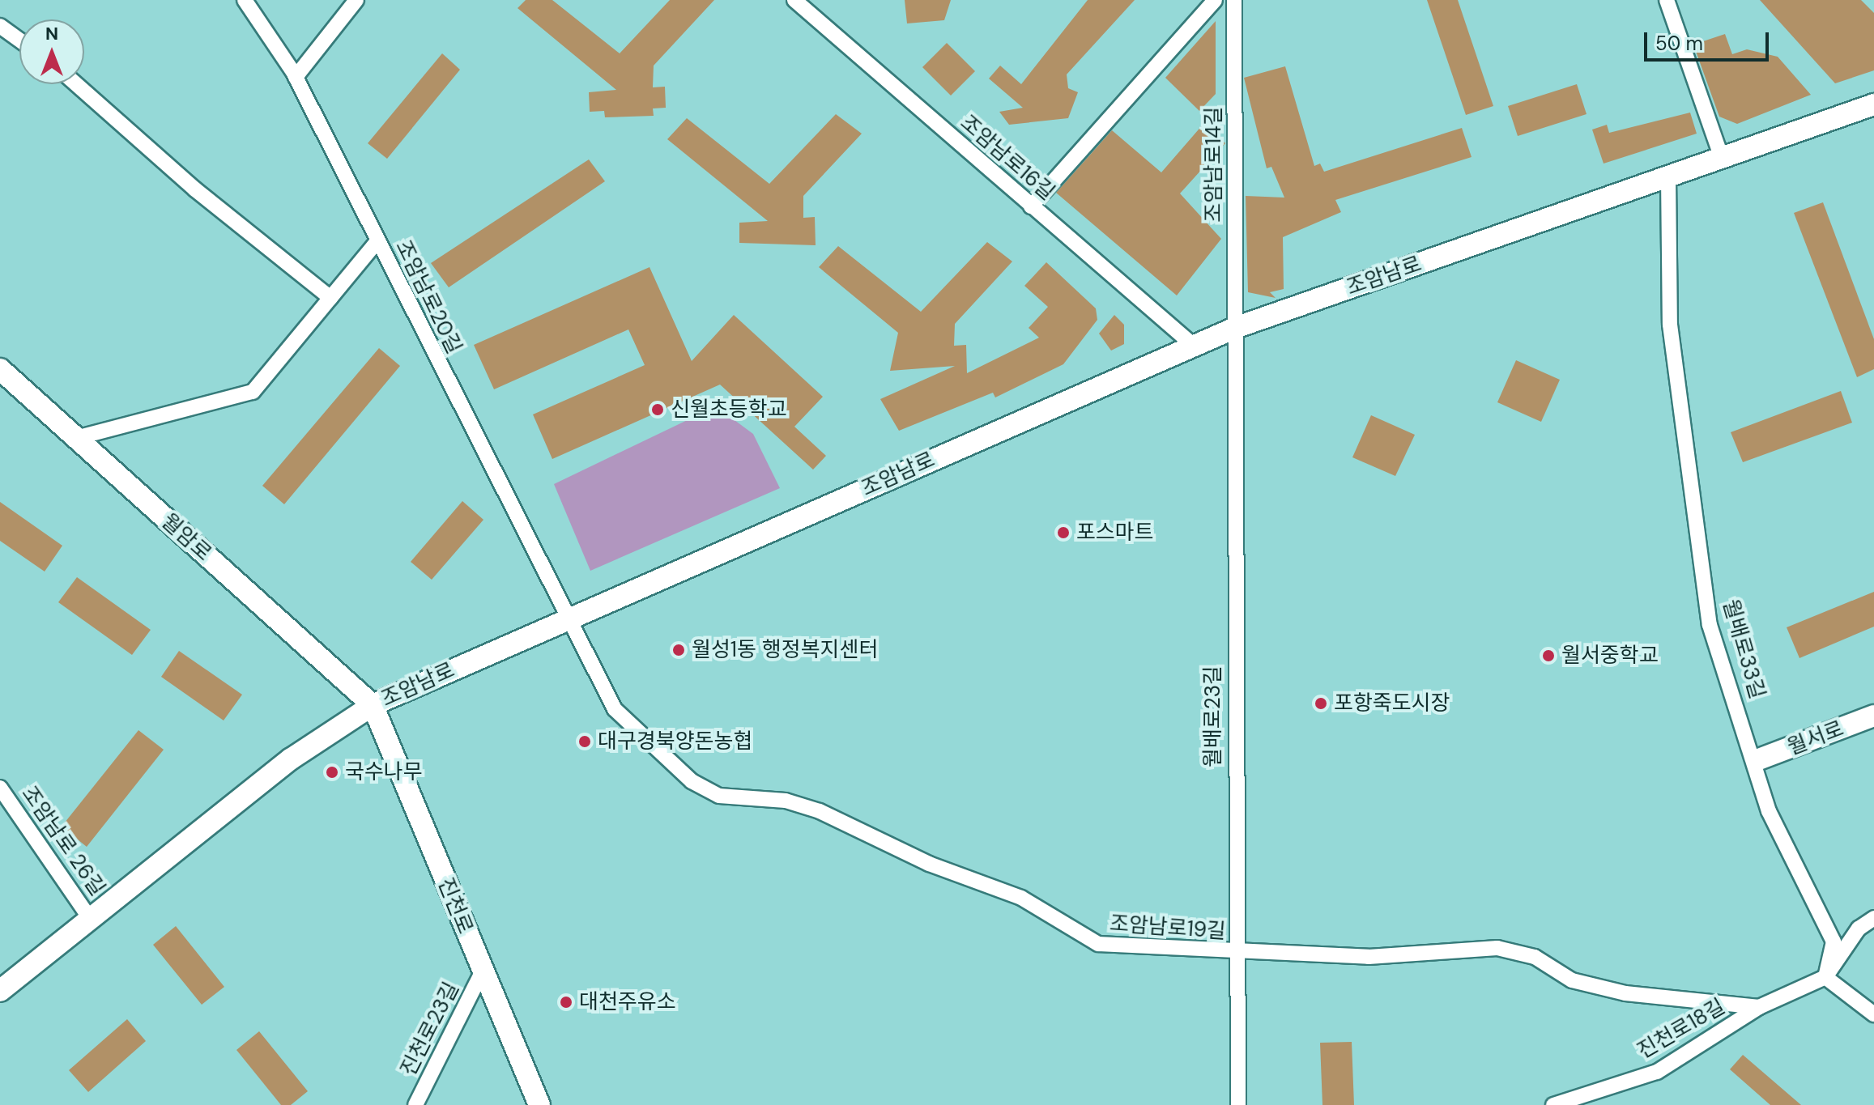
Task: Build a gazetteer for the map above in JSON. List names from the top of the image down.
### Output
{
  "streets": {
    "main road": [
      "조암남로",
      "월암로",
      "월서로",
      "진천로"
    ],
    "street": [
      "조암남로16길",
      "조암남로14길",
      "조암남로20길",
      "월배로33길",
      "월배로23길",
      "조암남로 26길",
      "조암남로19길",
      "진천로23길",
      "진천로18길"
    ]
  },
  "crossings": [
    ["조암남로16길", "조암남로"],
    ["조암남로14길", "조암남로"],
    ["조암남로14길", "월배로23길"],
    ["조암남로", "조암남로20길"],
    ["조암남로", "월암로"],
    ["조암남로", "월배로33길"],
    ["조암남로", "월배로23길"],
    ["조암남로", "조암남로 26길"],
    ["조암남로", "진천로"],
    ["조암남로", "조암남로19길"],
    ["조암남로20길", "조암남로19길"],
    ["월암로", "진천로"],
    ["월배로33길", "월서로"],
    ["월배로33길", "진천로18길"],
    ["월배로23길", "조암남로19길"],
    ["진천로", "진천로23길"],
    ["조암남로19길", "진천로18길"]
  ],
  "places": [
    "신월초등학교",
    "포스마트",
    "월성1동 행정복지센터",
    "월서중학교",
    "포항죽도시장",
    "대구경북양돈농협",
    "국수나무",
    "대천주유소"
  ],
  "scale_bar": "50 m",
  "north": "top"
}
